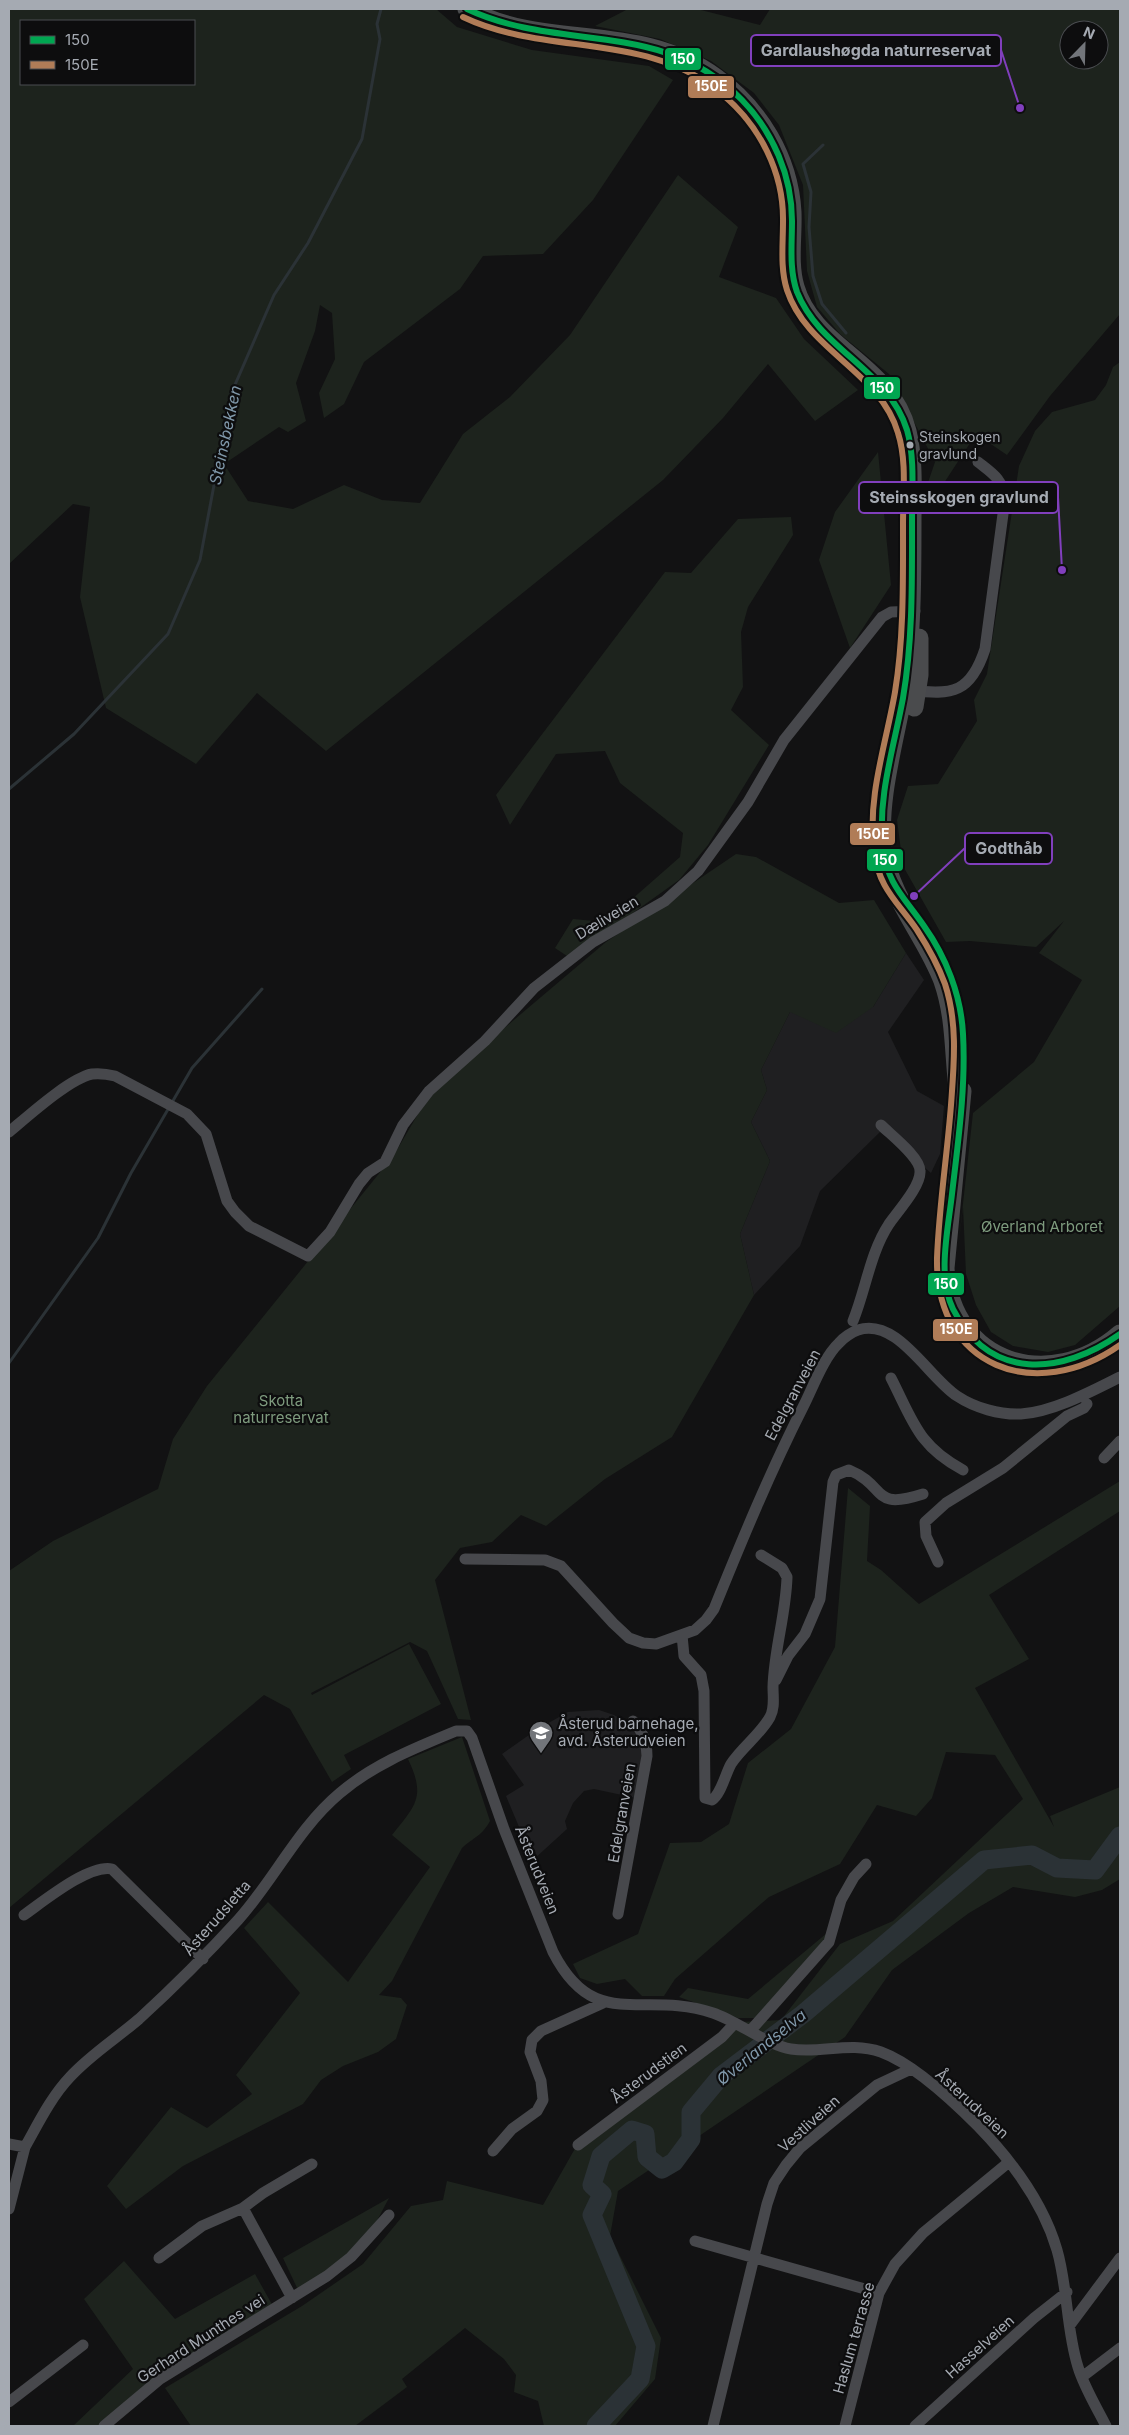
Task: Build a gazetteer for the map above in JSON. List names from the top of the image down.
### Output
{
  "streets": {
    "street": [
      "Dæliveien",
      "Edelgranveien",
      "Åsterudveien",
      "Åsterudsletta",
      "Åsterudstien",
      "Vestliveien",
      "Haslum terrasse",
      "Gerhard Munthes vei",
      "Hasselveien"
    ]
  },
  "crossings": [
    ["Åsterudveien", "Åsterudsletta"],
    ["Åsterudveien", "Åsterudstien"],
    ["Åsterudveien", "Vestliveien"],
    ["Åsterudveien", "Haslum terrasse"],
    ["Åsterudveien", "Hasselveien"]
  ],
  "water": ["Steinsbekken", "Øverlandselva"],
  "parks": ["Øverland Arboret", "Skotta naturreservat"],
  "places": {
    "other": [
      "Gardlaushøgda naturreservat",
      "Steinskogen gravlund",
      "Steinsskogen gravlund",
      "Godthåb"
    ],
    "school or university": ["Åsterud barnehage, avd. Åsterudveien"]
  },
  "lines": ["transit line 150", "transit line 150E"],
  "legend": ["150", "150E"],
  "north": "top right"
}
